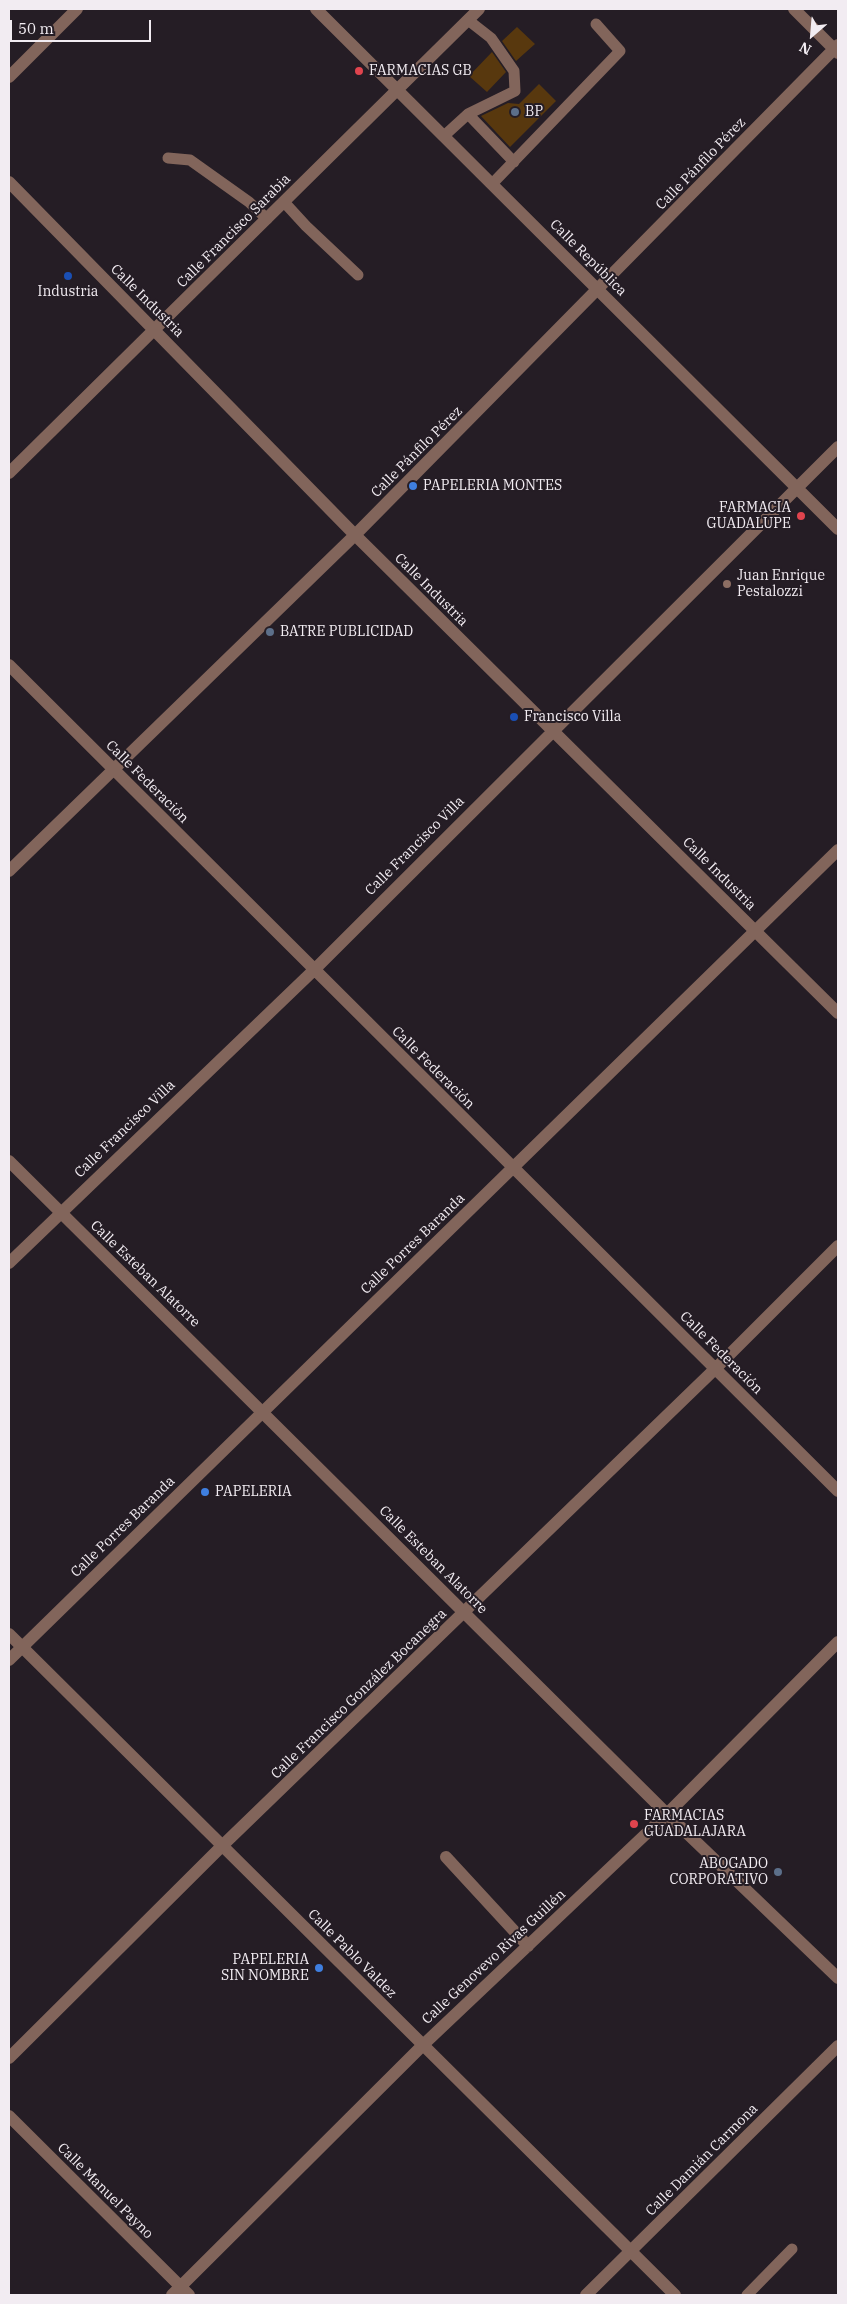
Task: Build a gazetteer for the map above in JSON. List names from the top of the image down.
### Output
{
  "streets": {
    "street": [
      "Calle Pánfilo Pérez",
      "Calle Francisco Sarabia",
      "Calle República",
      "Calle Industria",
      "Calle Federación",
      "Calle Francisco Villa",
      "Calle Porres Baranda",
      "Calle Esteban Alatorre",
      "Calle Francisco González Bocanegra",
      "Calle Pablo Valdez",
      "Calle Genovevo Rivas Guillén",
      "Calle Damián Carmona",
      "Calle Manuel Payno"
    ]
  },
  "crossings": [
    ["Calle Pánfilo Pérez", "Calle República"],
    ["Calle Pánfilo Pérez", "Calle Industria"],
    ["Calle Pánfilo Pérez", "Calle Federación"],
    ["Calle Francisco Sarabia", "Calle República"],
    ["Calle Francisco Sarabia", "Calle Industria"],
    ["Calle República", "Calle Francisco Villa"],
    ["Calle Industria", "Calle Francisco Villa"],
    ["Calle Industria", "Calle Porres Baranda"],
    ["Calle Federación", "Calle Francisco Villa"],
    ["Calle Federación", "Calle Porres Baranda"],
    ["Calle Federación", "Calle Francisco González Bocanegra"],
    ["Calle Francisco Villa", "Calle Esteban Alatorre"],
    ["Calle Porres Baranda", "Calle Esteban Alatorre"],
    ["Calle Porres Baranda", "Calle Pablo Valdez"],
    ["Calle Esteban Alatorre", "Calle Francisco González Bocanegra"],
    ["Calle Esteban Alatorre", "Calle Genovevo Rivas Guillén"],
    ["Calle Francisco González Bocanegra", "Calle Pablo Valdez"],
    ["Calle Pablo Valdez", "Calle Genovevo Rivas Guillén"],
    ["Calle Pablo Valdez", "Calle Damián Carmona"],
    ["Calle Genovevo Rivas Guillén", "Calle Manuel Payno"]
  ],
  "places": [
    "FARMACIAS GB",
    "BP",
    "Industria",
    "PAPELERIA MONTES",
    "FARMACIA GUADALUPE",
    "Juan Enrique Pestalozzi",
    "BATRE PUBLICIDAD",
    "Francisco Villa",
    "PAPELERIA",
    "FARMACIAS GUADALAJARA",
    "ABOGADO CORPORATIVO",
    "PAPELERIA SIN NOMBRE"
  ],
  "scale_bar": "50 m",
  "north": "bottom left"
}
